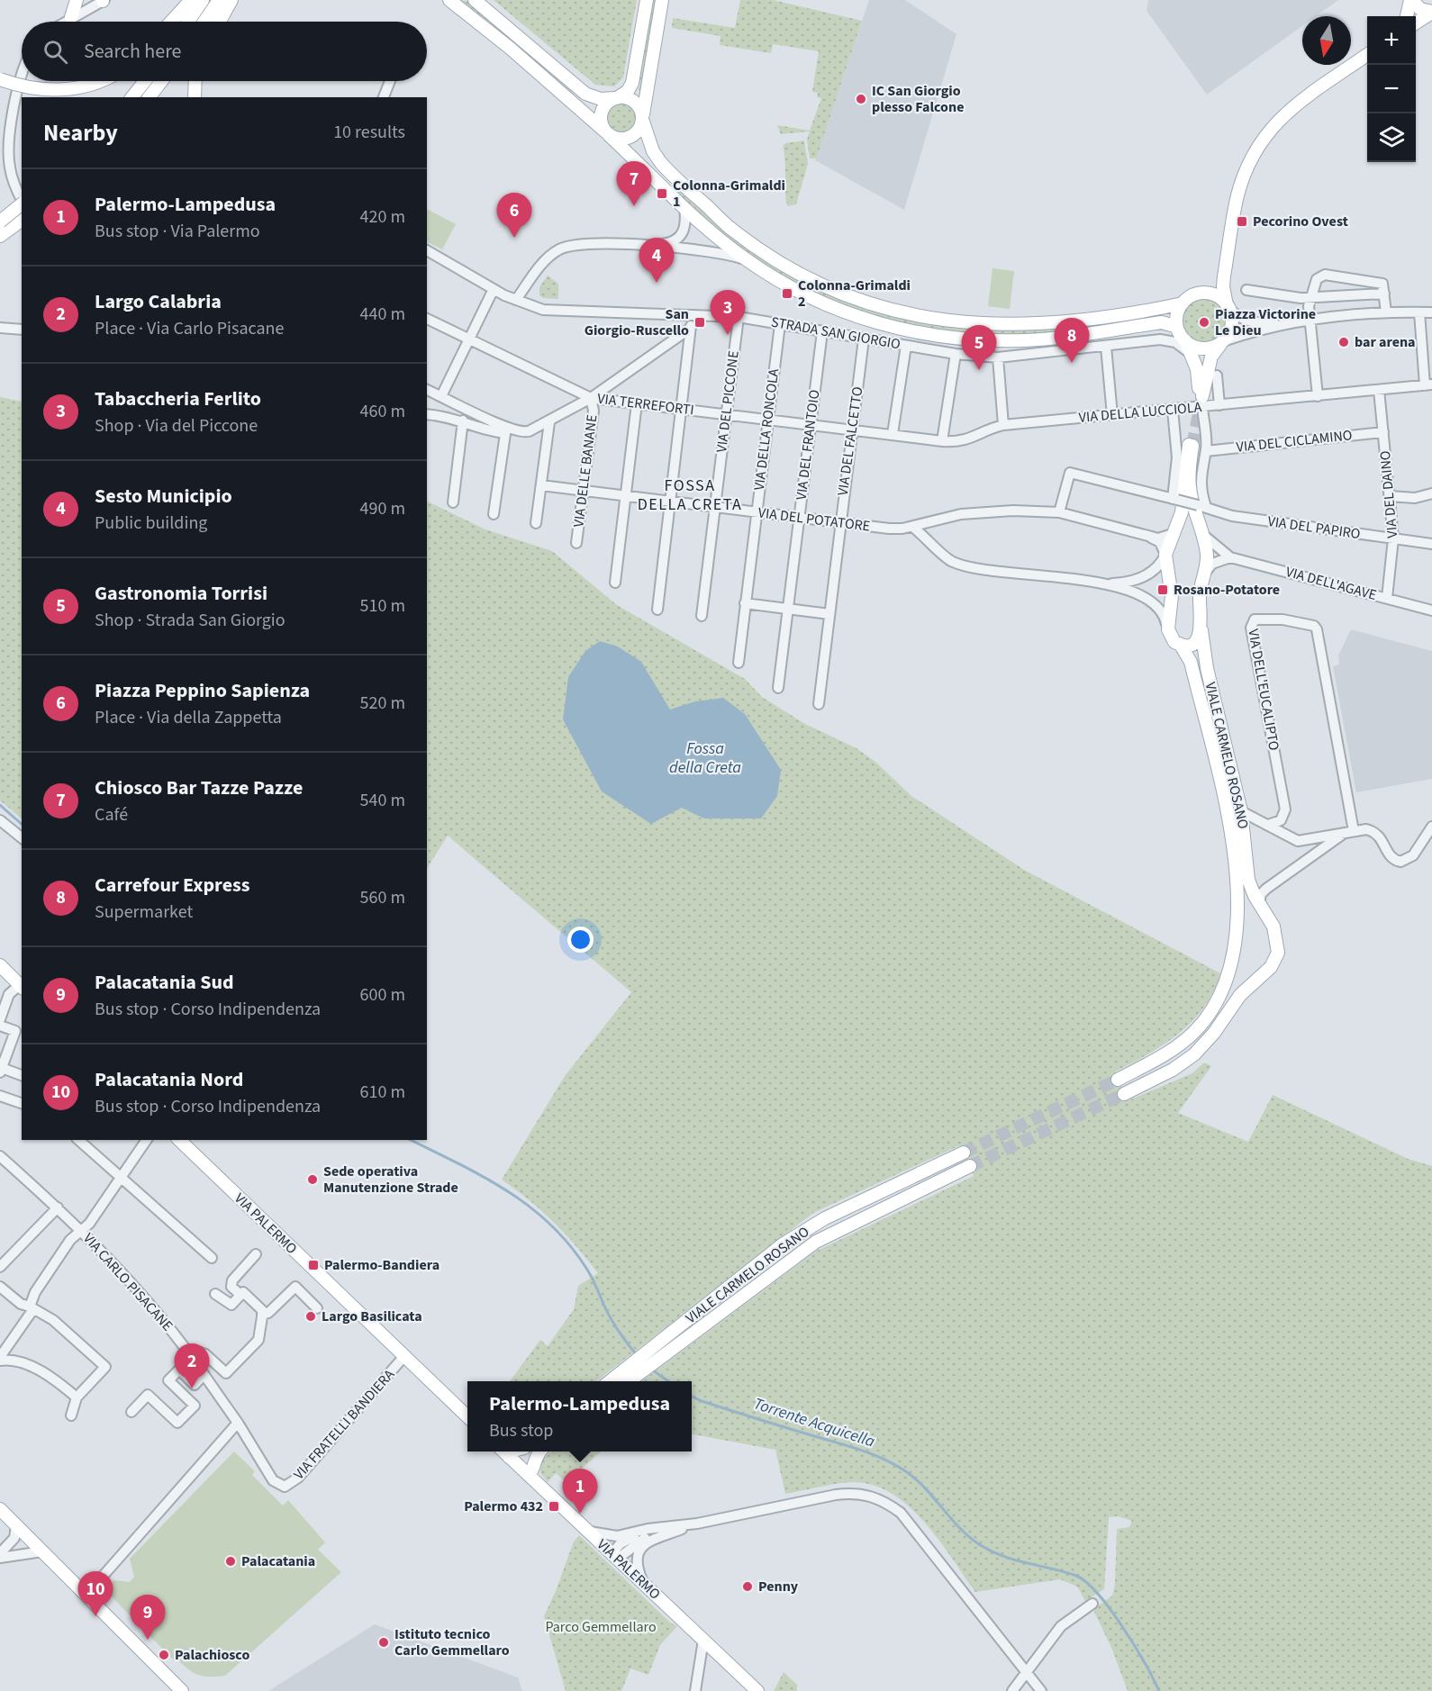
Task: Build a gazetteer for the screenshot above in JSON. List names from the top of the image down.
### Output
{
  "streets": {
    "main road": ["VIALE CARMELO ROSANO", "VIA PALERMO"],
    "street": [
      "STRADA SAN GIORGIO",
      "VIA DEL PICCONE",
      "VIA TERREFORTI",
      "VIA DELLA LUCCIOLA",
      "VIA DELLA RONCOLA",
      "VIA DEL FALCETTO",
      "VIA DEL CICLAMINO",
      "VIA DEL FRANTOIO",
      "VIA DELLE BANANE",
      "VIA DEL DAINO",
      "VIA DEL POTATORE",
      "VIA DEL PAPIRO",
      "VIA DELL'AGAVE",
      "VIA DELL'EUCALIPTO",
      "VIA CARLO PISACANE",
      "VIA FRATELLI BANDIERA"
    ]
  },
  "crossings": [
    ["STRADA SAN GIORGIO", "VIA DEL PICCONE"],
    ["STRADA SAN GIORGIO", "VIA DELLA RONCOLA"],
    ["STRADA SAN GIORGIO", "VIA DEL FALCETTO"],
    ["STRADA SAN GIORGIO", "VIA DEL FRANTOIO"],
    ["VIA DEL PICCONE", "VIA TERREFORTI"],
    ["VIA DEL PICCONE", "VIA DEL POTATORE"],
    ["VIA TERREFORTI", "VIA DELLA LUCCIOLA"],
    ["VIA TERREFORTI", "VIA DELLA RONCOLA"],
    ["VIA TERREFORTI", "VIA DEL FALCETTO"],
    ["VIA TERREFORTI", "VIA DEL FRANTOIO"],
    ["VIA TERREFORTI", "VIA DELLE BANANE"],
    ["VIA DELLA LUCCIOLA", "VIA DEL FALCETTO"],
    ["VIA DELLA LUCCIOLA", "VIA DEL DAINO"],
    ["VIA DELLA RONCOLA", "VIA DEL POTATORE"],
    ["VIA DEL FALCETTO", "VIA DEL POTATORE"],
    ["VIA DEL CICLAMINO", "VIA DEL DAINO"],
    ["VIA DEL FRANTOIO", "VIA DEL POTATORE"],
    ["VIA DELLE BANANE", "VIA DEL POTATORE"],
    ["VIA DEL DAINO", "VIA DEL PAPIRO"],
    ["VIA DEL DAINO", "VIA DELL'AGAVE"],
    ["VIA PALERMO", "VIA FRATELLI BANDIERA"],
    ["VIA CARLO PISACANE", "VIA FRATELLI BANDIERA"]
  ],
  "districts": ["FOSSA DELLA CRETA"],
  "water": ["Fossa della Creta", "Torrente Acquicella"],
  "parks": ["Parco Gemmellaro"],
  "places": {
    "other": [
      "IC San Giorgio plesso Falcone",
      "Piazza Victorine Le Dieu",
      "bar arena",
      "Sede operativa Manutenzione Strade",
      "Largo Basilicata",
      "Palacatania",
      "Penny",
      "Istituto tecnico Carlo Gemmellaro",
      "Palachiosco"
    ],
    "transit": [
      "Colonna-Grimaldi 1",
      "Pecorino Ovest",
      "Colonna-Grimaldi 2",
      "San Giorgio-Ruscello",
      "Rosano-Potatore",
      "Palermo-Bandiera",
      "Palermo 432"
    ]
  },
  "north": "bottom",
  "page": {
    "map_buttons": ["+", "−"],
    "search": "Search here",
    "heading": ["Nearby", "10 results"],
    "pins": [
      "7",
      "6",
      "4",
      "3",
      "8",
      "5",
      "2",
      "1",
      "10",
      "9"
    ],
    "list": [
      {
        "mark": "1",
        "name": "Palermo-Lampedusa",
        "note": "Bus stop · Via Palermo",
        "value": "420 m"
      },
      {
        "mark": "2",
        "name": "Largo Calabria",
        "note": "Place · Via Carlo Pisacane",
        "value": "440 m"
      },
      {
        "mark": "3",
        "name": "Tabaccheria Ferlito",
        "note": "Shop · Via del Piccone",
        "value": "460 m"
      },
      {
        "mark": "4",
        "name": "Sesto Municipio",
        "note": "Public building",
        "value": "490 m"
      },
      {
        "mark": "5",
        "name": "Gastronomia Torrisi",
        "note": "Shop · Strada San Giorgio",
        "value": "510 m"
      },
      {
        "mark": "6",
        "name": "Piazza Peppino Sapienza",
        "note": "Place · Via della Zappetta",
        "value": "520 m"
      },
      {
        "mark": "7",
        "name": "Chiosco Bar Tazze Pazze",
        "note": "Café",
        "value": "540 m"
      },
      {
        "mark": "8",
        "name": "Carrefour Express",
        "note": "Supermarket",
        "value": "560 m"
      },
      {
        "mark": "9",
        "name": "Palacatania Sud",
        "note": "Bus stop · Corso Indipendenza",
        "value": "600 m"
      },
      {
        "mark": "10",
        "name": "Palacatania Nord",
        "note": "Bus stop · Corso Indipendenza",
        "value": "610 m"
      }
    ],
    "popup": ["Palermo-Lampedusa", "Bus stop"]
  }
}
